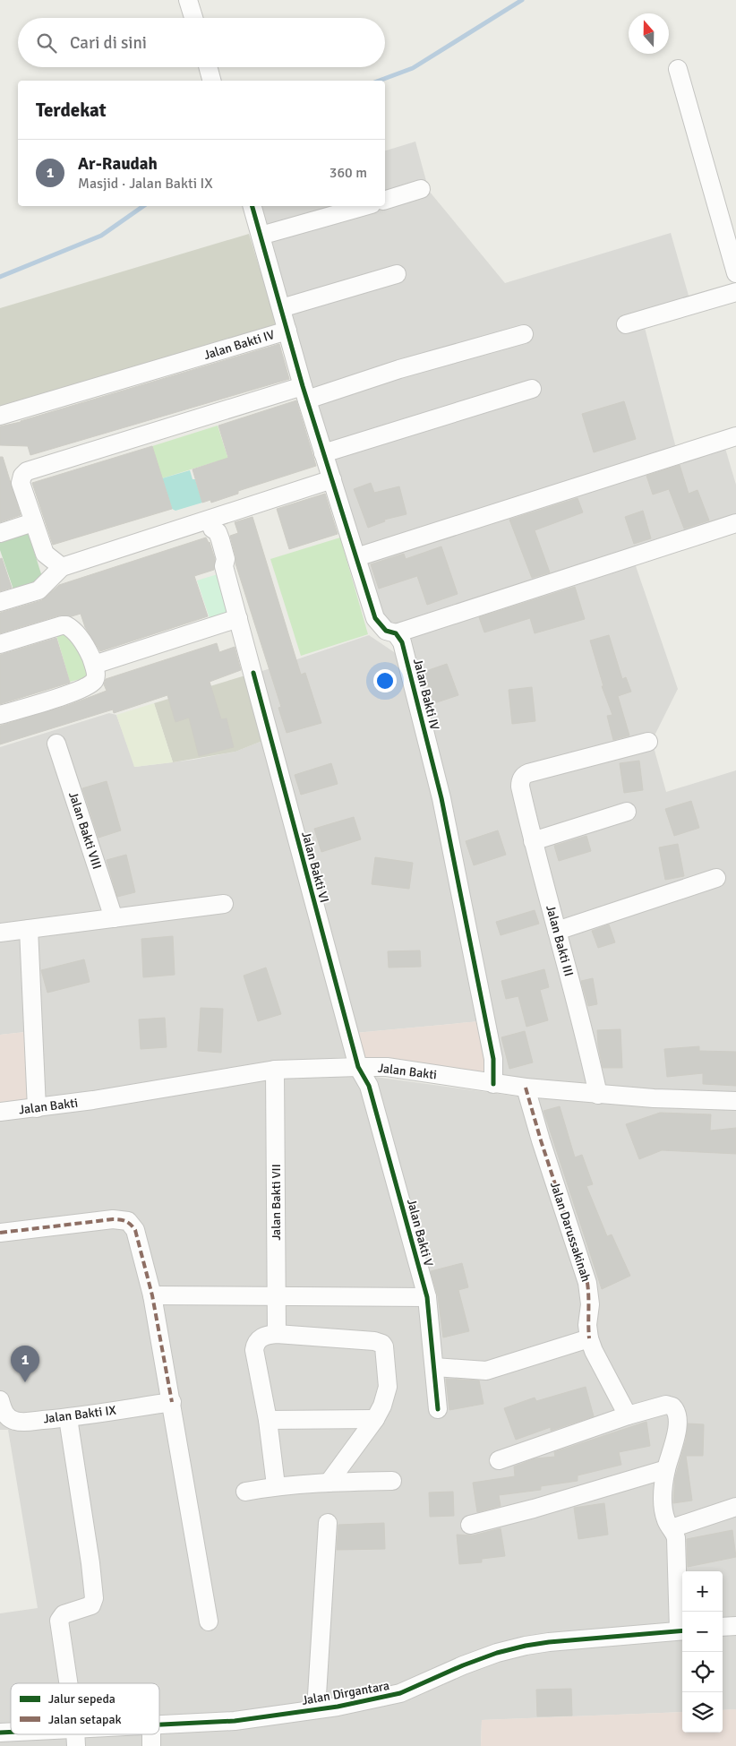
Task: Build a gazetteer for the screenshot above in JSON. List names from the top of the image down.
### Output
{
  "streets": {
    "street": [
      "Jalan Bakti IV",
      "Jalan Bakti VIII",
      "Jalan Bakti VI",
      "Jalan Bakti III",
      "Jalan Bakti",
      "Jalan Bakti VII",
      "Jalan Darussakinah",
      "Jalan Bakti V",
      "Jalan Bakti IX",
      "Jalan Dirgantara"
    ]
  },
  "crossings": [
    ["Jalan Bakti IV", "Jalan Bakti"],
    ["Jalan Bakti VI", "Jalan Bakti"],
    ["Jalan Bakti VI", "Jalan Bakti V"],
    ["Jalan Bakti III", "Jalan Bakti"],
    ["Jalan Bakti", "Jalan Bakti VII"],
    ["Jalan Bakti", "Jalan Darussakinah"],
    ["Jalan Bakti", "Jalan Bakti V"]
  ],
  "legend": ["Jalur sepeda", "Jalan setapak"],
  "north": "top",
  "page": {
    "search": "Cari di sini",
    "heading": "Terdekat",
    "list": [
      {
        "mark": "1",
        "name": "Ar-Raudah",
        "note": "Masjid · Jalan Bakti IX",
        "value": "360 m"
      }
    ],
    "pins": "1",
    "map_buttons": ["+", "−"]
  }
}
